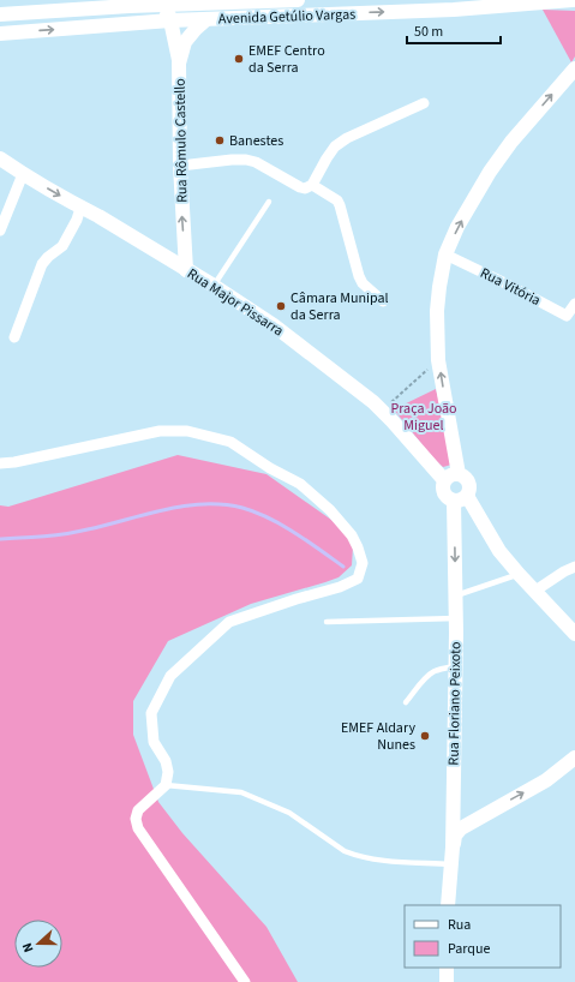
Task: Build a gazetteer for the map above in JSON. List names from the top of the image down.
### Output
{
  "streets": {
    "street": [
      "Avenida Getúlio Vargas",
      "Rua Rômulo Castello",
      "Rua Vitória",
      "Rua Major Pissarra",
      "Rua Floriano Peixoto"
    ]
  },
  "crossings": [
    ["Avenida Getúlio Vargas", "Rua Rômulo Castello"],
    ["Rua Rômulo Castello", "Rua Major Pissarra"],
    ["Rua Major Pissarra", "Rua Floriano Peixoto"]
  ],
  "parks": ["Praça João Miguel"],
  "places": [
    "EMEF Centro da Serra",
    "Banestes",
    "Câmara Munipal da Serra",
    "EMEF Aldary Nunes"
  ],
  "legend": ["Rua", "Parque"],
  "scale_bar": "50 m",
  "north": "left"
}
